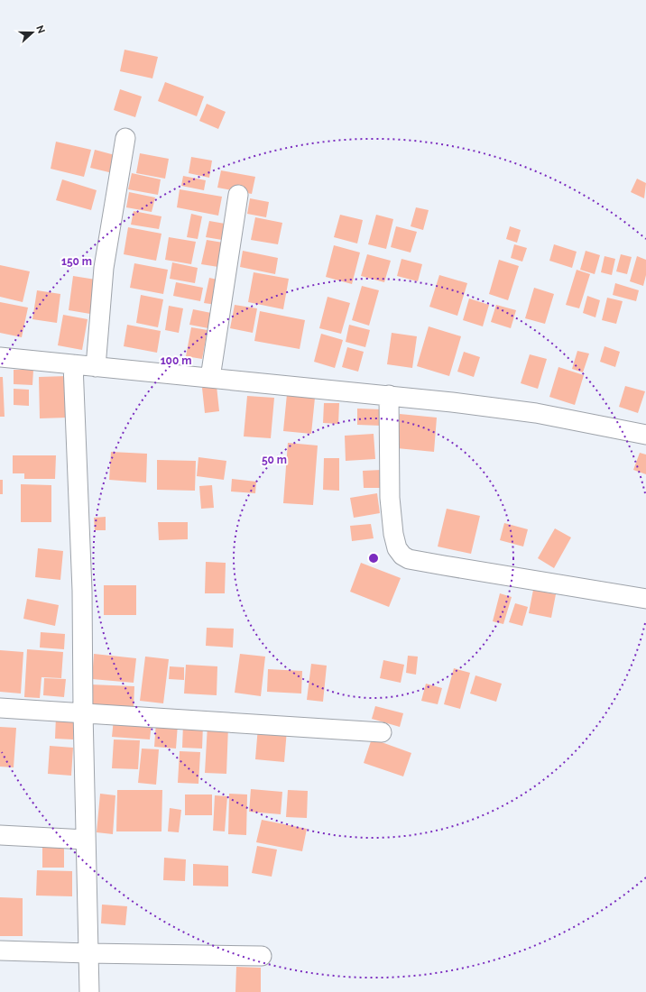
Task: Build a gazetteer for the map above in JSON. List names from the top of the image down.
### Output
{
  "north": "right",
  "rings": ["150 m", "100 m", "50 m"]
}
